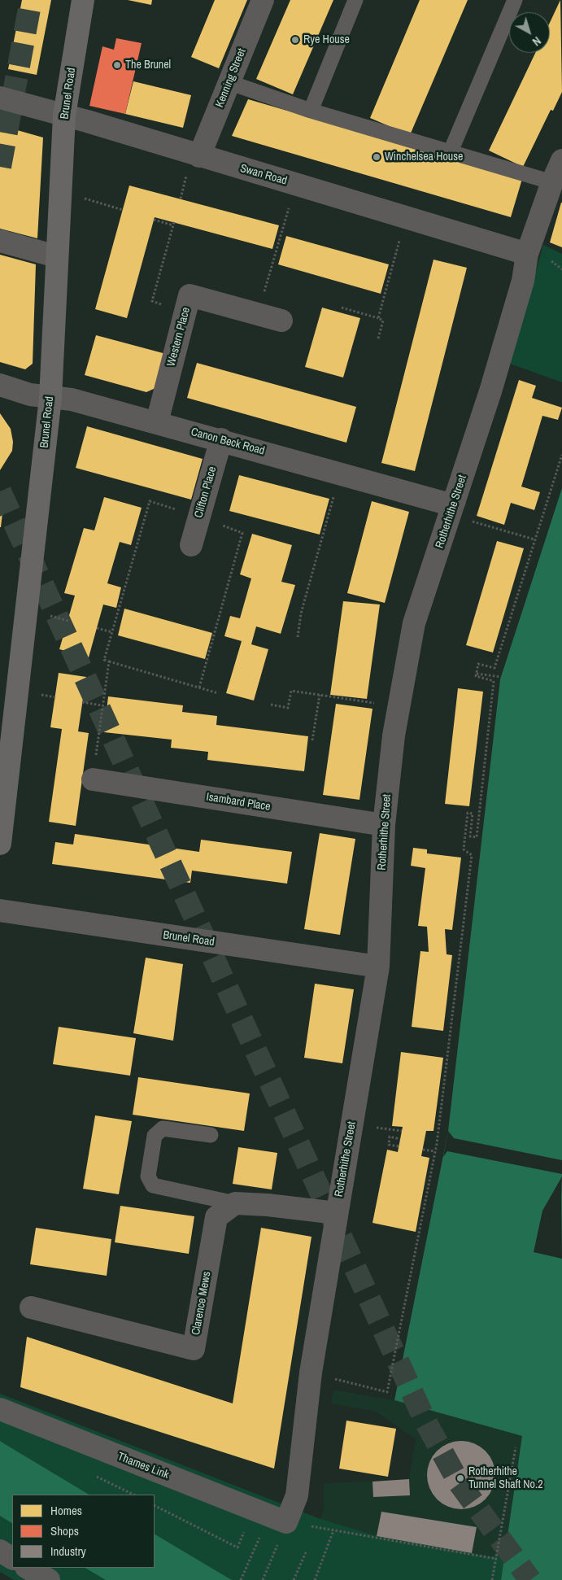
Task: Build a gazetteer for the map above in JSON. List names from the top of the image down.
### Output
{
  "streets": {
    "main road": ["Brunel Road"],
    "street": [
      "Kenning Street",
      "Swan Road",
      "Western Place",
      "Canon Beck Road",
      "Clifton Place",
      "Rotherhithe Street",
      "Isambard Place",
      "Clarence Mews",
      "Thames Link"
    ]
  },
  "crossings": [
    ["Kenning Street", "Swan Road"],
    ["Brunel Road", "Swan Road"],
    ["Brunel Road", "Canon Beck Road"],
    ["Brunel Road", "Rotherhithe Street"],
    ["Swan Road", "Rotherhithe Street"],
    ["Western Place", "Canon Beck Road"],
    ["Canon Beck Road", "Clifton Place"],
    ["Canon Beck Road", "Rotherhithe Street"],
    ["Rotherhithe Street", "Isambard Place"],
    ["Rotherhithe Street", "Thames Link"]
  ],
  "places": [
    "Rye House",
    "The Brunel",
    "Winchelsea House",
    "Rotherhithe Tunnel Shaft No.2"
  ],
  "legend": ["Homes", "Shops", "Industry"],
  "north": "bottom right"
}
